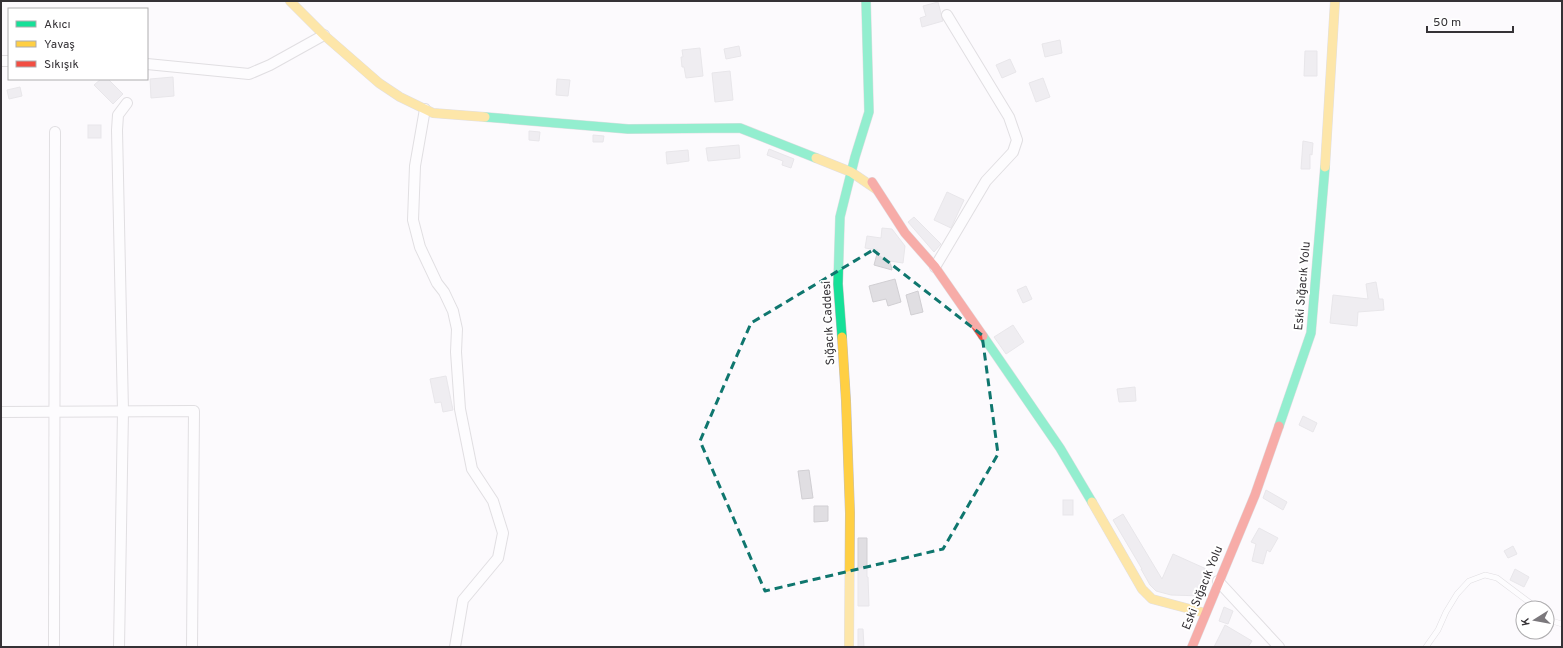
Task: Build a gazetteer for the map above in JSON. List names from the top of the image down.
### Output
{
  "streets": {
    "street": ["Eski Sığacık Yolu", "Sığacık Caddesi"]
  },
  "legend": ["Akıcı", "Yavaş", "Sıkışık"],
  "scale_bar": "50 m",
  "north": "left"
}
